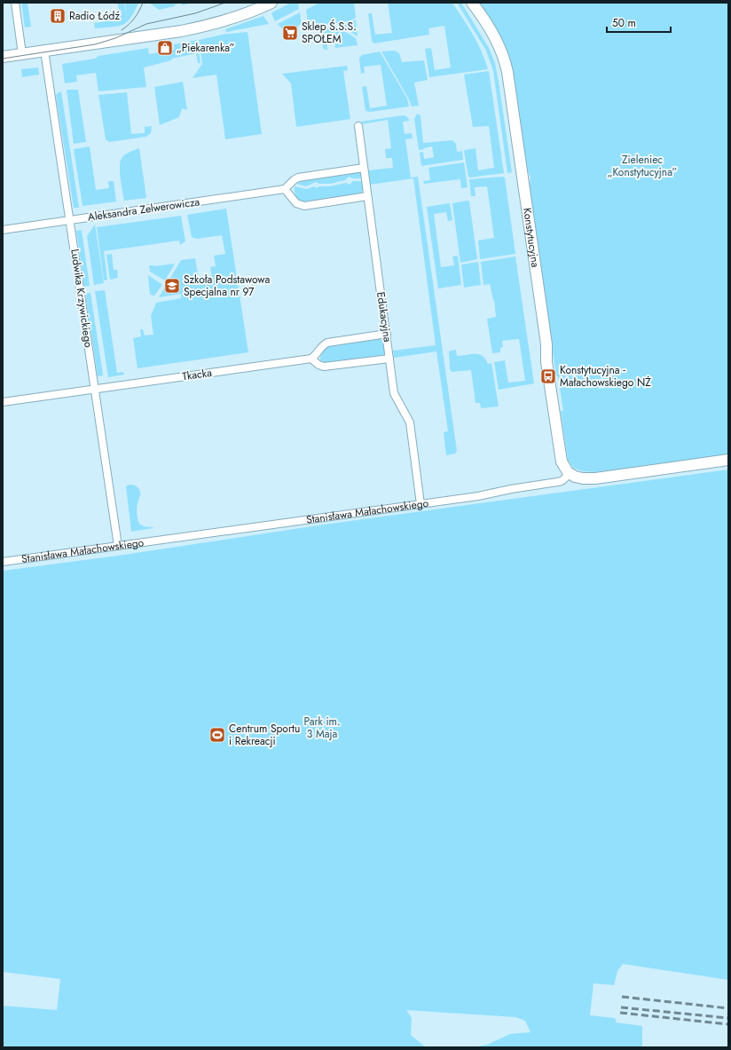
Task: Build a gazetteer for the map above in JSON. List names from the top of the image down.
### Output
{
  "streets": {
    "street": [
      "Aleksandra Zelwerowicza",
      "Konstytucyjna",
      "Ludwika Krzywickiego",
      "Edukacyjna",
      "Tkacka",
      "Stanisława Małachowskiego"
    ]
  },
  "crossings": [
    ["Aleksandra Zelwerowicza", "Ludwika Krzywickiego"],
    ["Konstytucyjna", "Stanisława Małachowskiego"],
    ["Ludwika Krzywickiego", "Tkacka"],
    ["Ludwika Krzywickiego", "Stanisława Małachowskiego"],
    ["Edukacyjna", "Stanisława Małachowskiego"]
  ],
  "parks": ["Zieleniec „Konstytucyjna”", "Park im. 3 Maja"],
  "places": {
    "building": ["Radio Łódź"],
    "supermarket": ["Sklep Ś.S.S. SPOŁEM"],
    "shop": ["„Piekarenka”"],
    "school or university": ["Szkoła Podstawowa Specjalna nr 97"],
    "bus stop": ["Konstytucyjna - Małachowskiego NŻ"],
    "sports": ["Centrum Sportu i Rekreacji"]
  },
  "scale_bar": "50 m"
}
